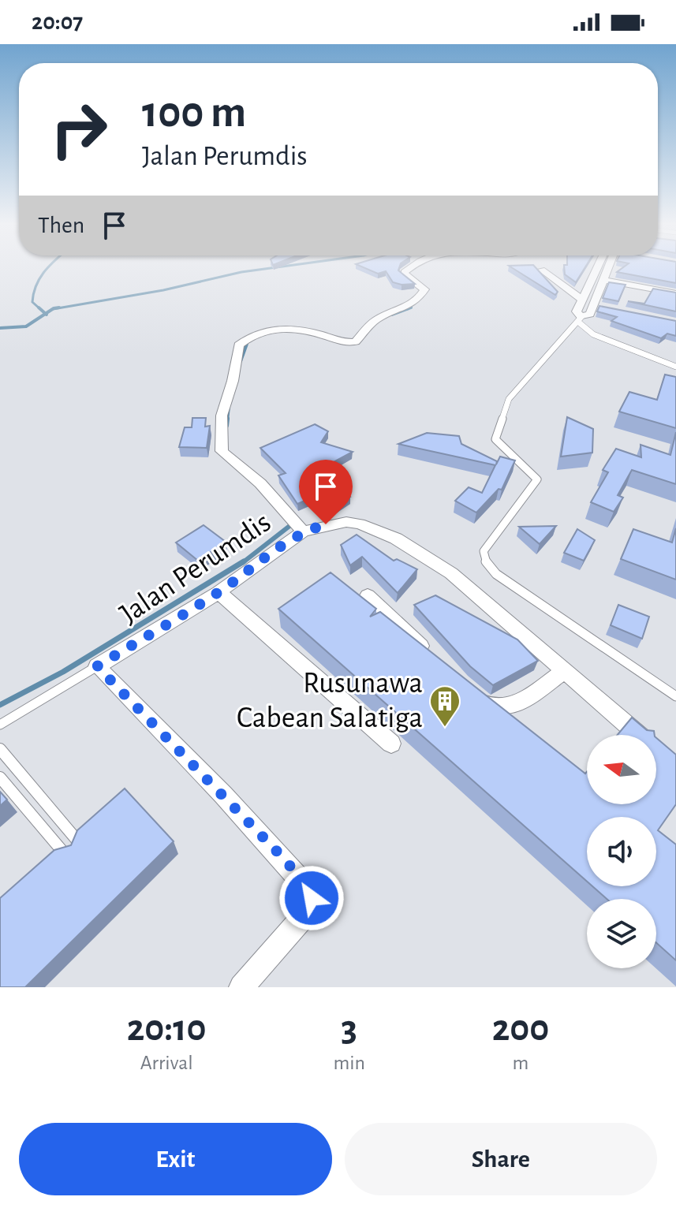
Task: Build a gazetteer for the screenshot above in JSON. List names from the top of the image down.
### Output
{
  "streets": {
    "street": ["Jalan Perumdis"]
  },
  "places": {
    "building": ["Rusunawa Cabean Salatiga"]
  },
  "north": "left",
  "page": {
    "status": "20:07",
    "turn": ["100 m", "Jalan Perumdis"],
    "then": "Then",
    "eta": [
      "20:10",
      "Arrival",
      "3",
      "min",
      "200",
      "m"
    ],
    "buttons": ["Exit", "Share"]
  }
}
